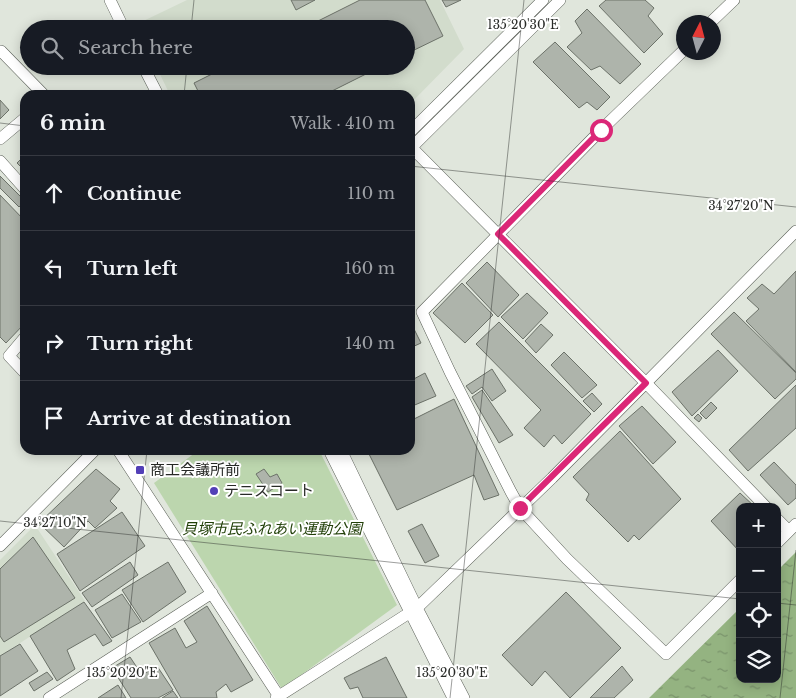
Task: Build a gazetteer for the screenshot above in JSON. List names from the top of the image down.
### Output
{
  "parks": ["貝塚市民ふれあい運動公園"],
  "places": {
    "transit": ["商工会議所前"],
    "other": ["テニスコート"]
  },
  "north": "top",
  "page": {
    "search": "Search here",
    "heading": ["6 min", "Walk · 410 m"],
    "list": [
      ["Continue", "110 m"],
      ["Turn left", "160 m"],
      ["Turn right", "140 m"],
      "Arrive at destination"
    ],
    "map_buttons": ["+", "−"]
  },
  "coordinates": [
    "135°20'30\"E",
    "34°27'20\"N",
    "34°27'10\"N",
    "135°20'20\"E"
  ]
}
